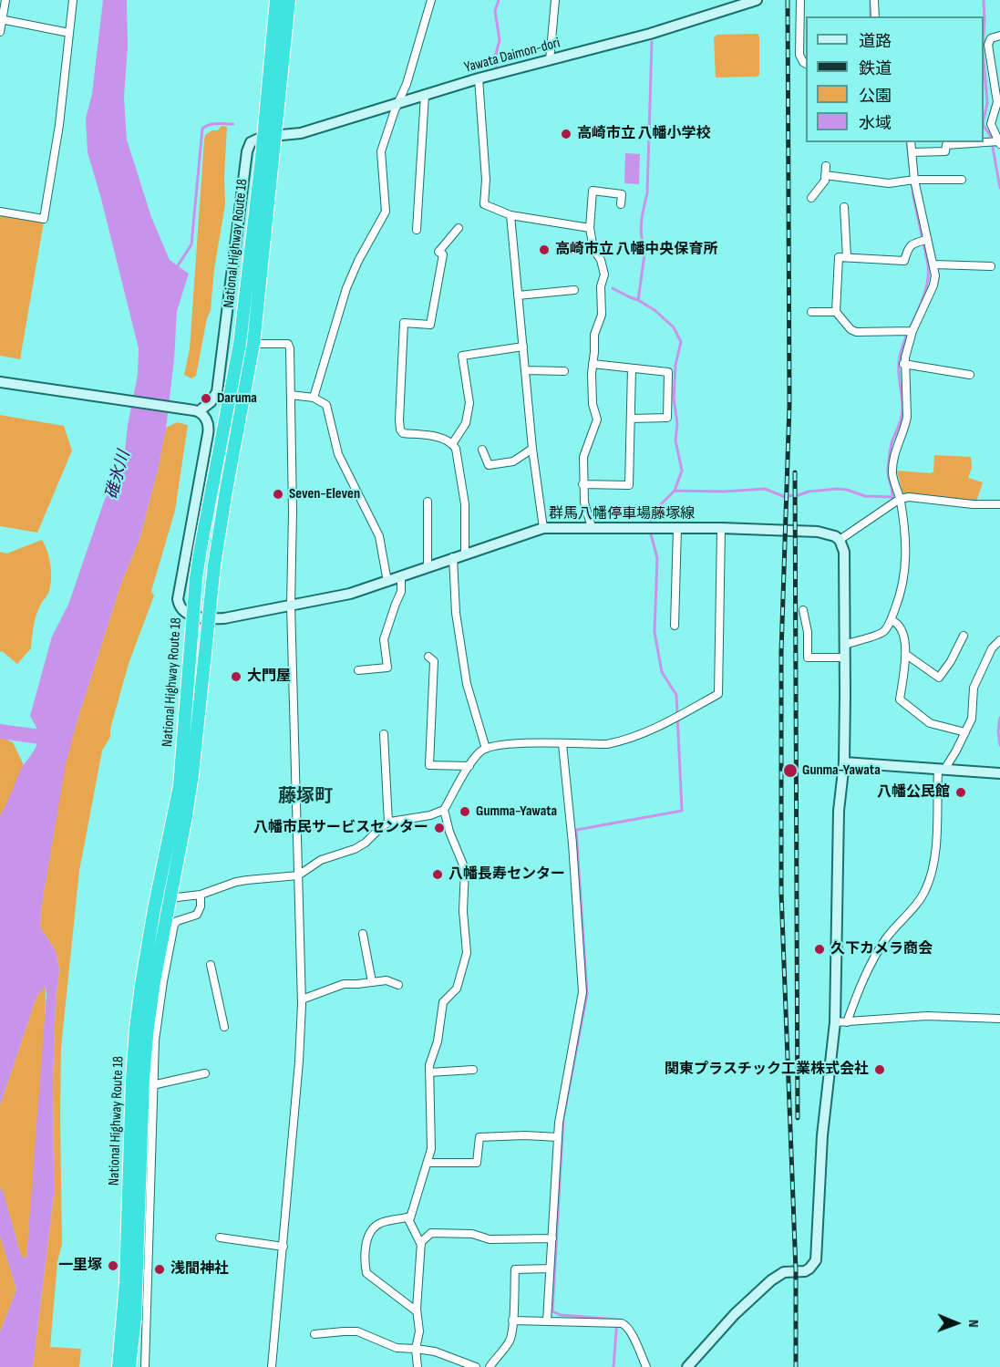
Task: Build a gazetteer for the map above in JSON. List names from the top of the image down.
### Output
{
  "streets": {
    "highway": ["National Highway Route 18"],
    "street": ["Yawata Daimon-dori", "群馬八幡停車場藤塚線"]
  },
  "crossings": [
    ["Yawata Daimon-dori", "National Highway Route 18"],
    ["National Highway Route 18", "群馬八幡停車場藤塚線"]
  ],
  "districts": ["藤塚町"],
  "water": ["碓氷川"],
  "places": [
    "高崎市立 八幡小学校",
    "高崎市立 八幡中央保育所",
    "Daruma",
    "Seven-Eleven",
    "大門屋",
    "Gunma-Yawata",
    "八幡公民館",
    "Gumma-Yawata",
    "八幡市民サービスセンター",
    "八幡長寿センター",
    "久下カメラ商会",
    "関東プラスチック工業株式会社",
    "一里塚",
    "浅間神社"
  ],
  "legend": [
    "道路",
    "鉄道",
    "公園",
    "水域"
  ],
  "north": "right"
}
